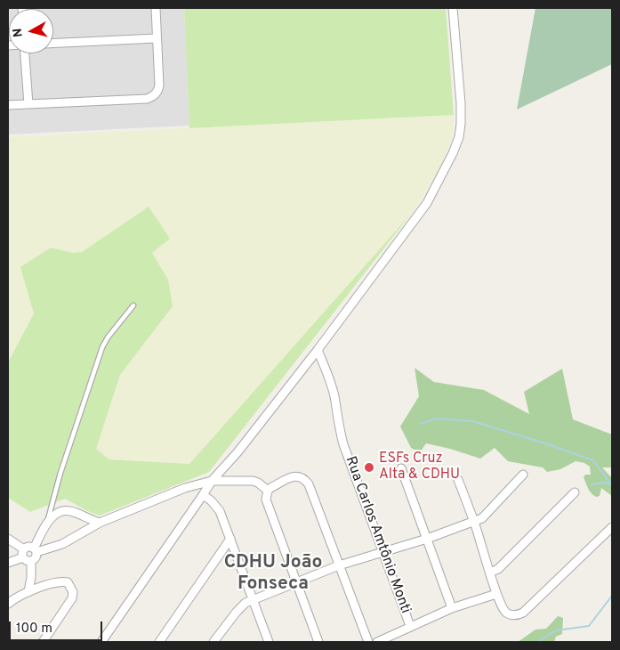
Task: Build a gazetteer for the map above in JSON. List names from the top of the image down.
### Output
{
  "streets": {
    "street": ["Rua Carlos Amtônio Monti"]
  },
  "districts": ["CDHU João Fonseca"],
  "places": ["ESFs Cruz Alta & CDHU"],
  "scale_bar": "100 m",
  "north": "left"
}
